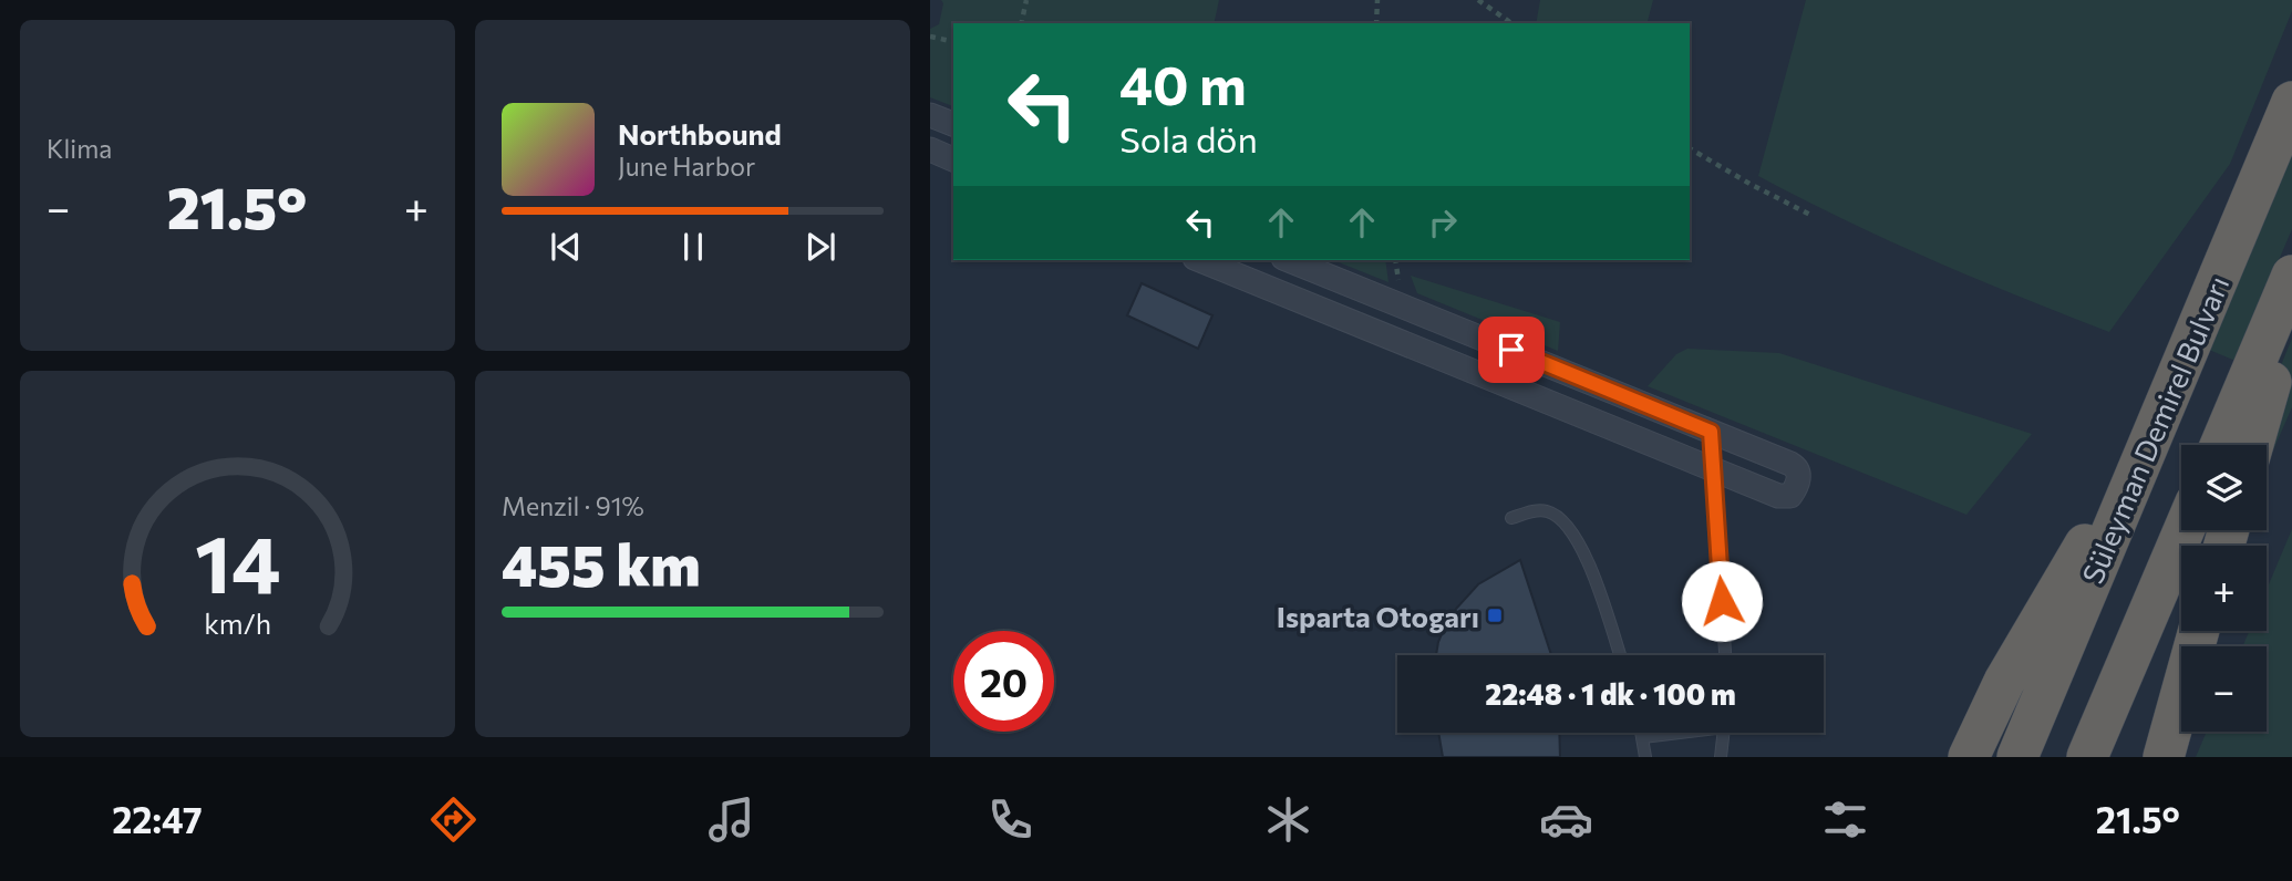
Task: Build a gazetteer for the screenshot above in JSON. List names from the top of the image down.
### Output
{
  "streets": {
    "highway": ["Süleyman Demirel Bulvarı"]
  },
  "places": {
    "transit": ["Isparta Otogarı"]
  },
  "page": {
    "tile": [
      "Klima",
      ["Menzil · 91%", "455 km"]
    ],
    "turn": ["40 m", "Sola dön"],
    "song": ["Northbound", "June Harbor"],
    "heat": ["−", "21.5°", "+"],
    "map_buttons": ["+", "−"],
    "limit": "20",
    "trip": "22:48 · 1 dk · 100 m",
    "tabs": ["22:47", "21.5°"],
    "gauge": ["14", "km/h"]
  }
}
